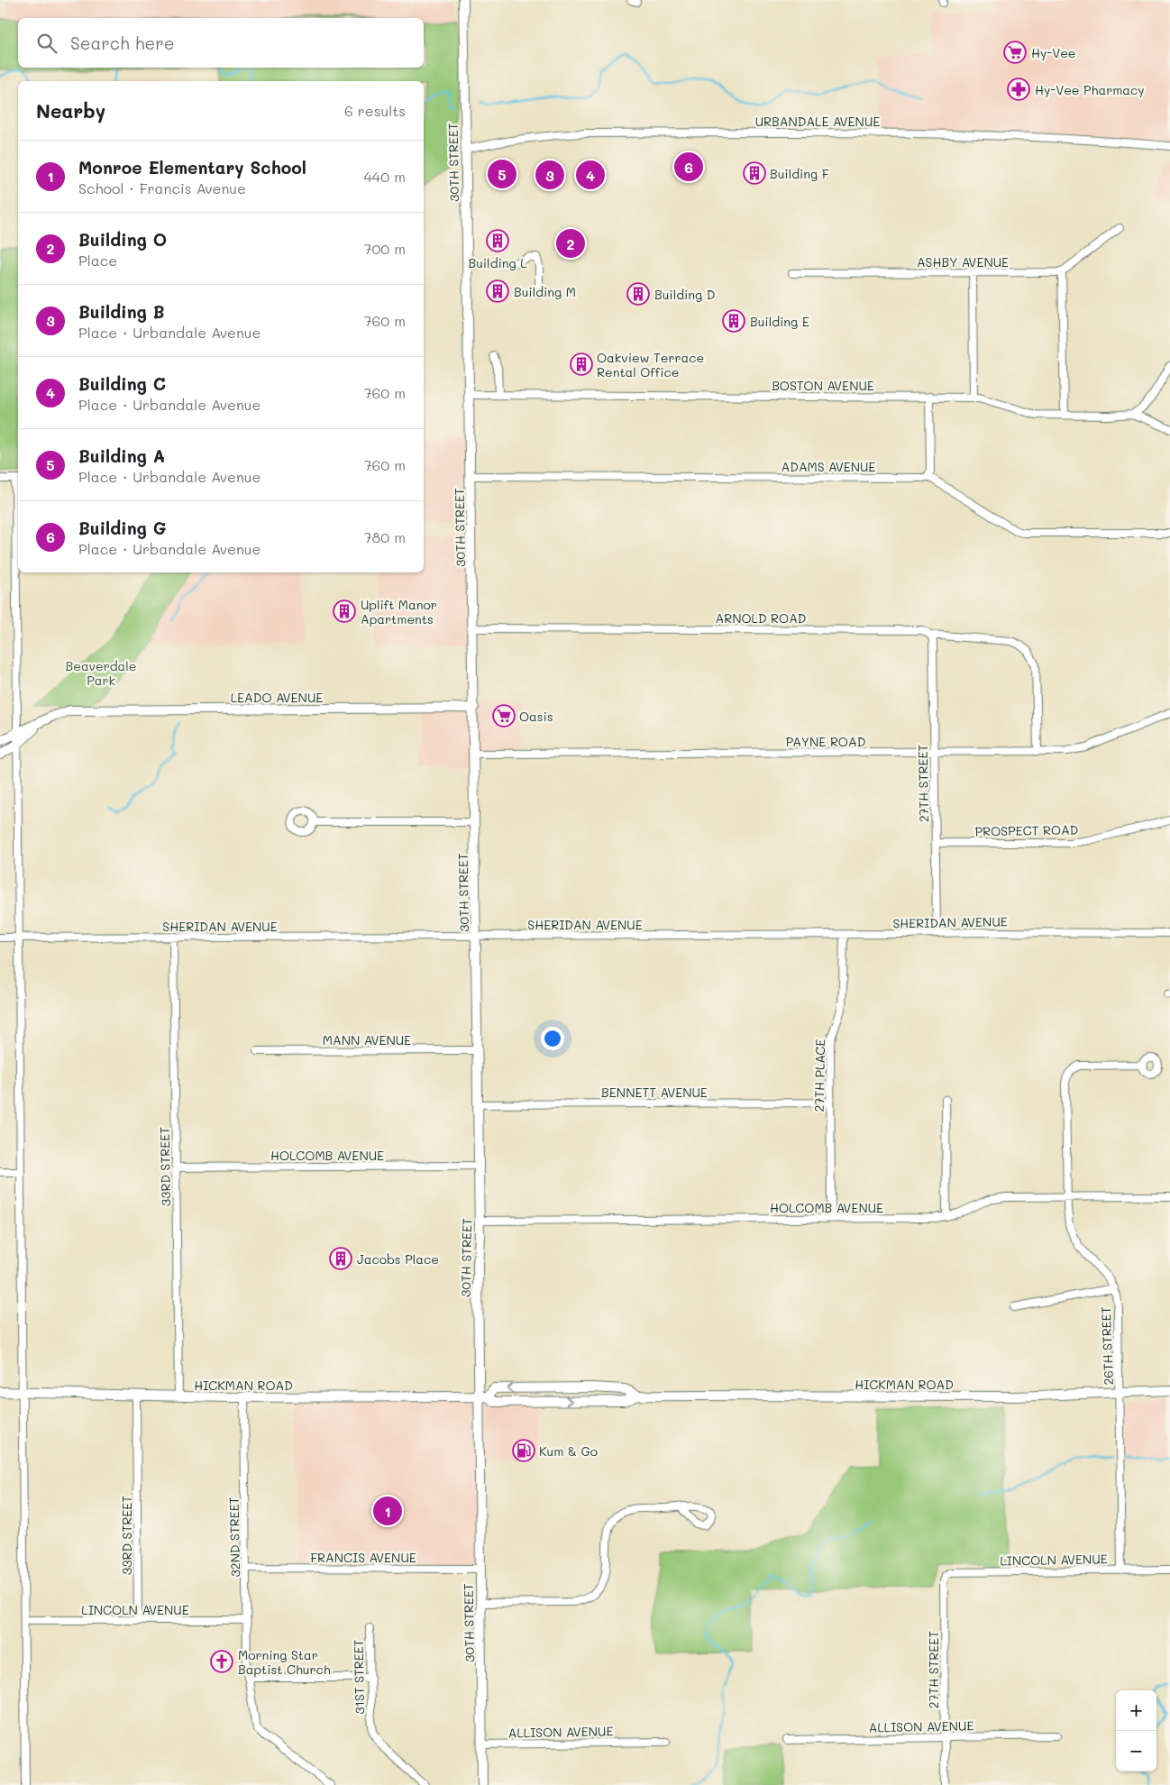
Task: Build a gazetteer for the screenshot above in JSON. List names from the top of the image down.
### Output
{
  "streets": {
    "street": [
      "URBANDALE AVENUE",
      "30TH STREET",
      "ASHBY AVENUE",
      "BOSTON AVENUE",
      "ADAMS AVENUE",
      "ARNOLD ROAD",
      "LEADO AVENUE",
      "PAYNE ROAD",
      "27TH STREET",
      "PROSPECT ROAD",
      "SHERIDAN AVENUE",
      "MANN AVENUE",
      "27TH PLACE",
      "BENNETT AVENUE",
      "HOLCOMB AVENUE",
      "33RD STREET",
      "26TH STREET",
      "HICKMAN ROAD",
      "32ND STREET",
      "FRANCIS AVENUE",
      "LINCOLN AVENUE",
      "31ST STREET",
      "ALLISON AVENUE"
    ]
  },
  "crossings": [
    ["URBANDALE AVENUE", "30TH STREET"],
    ["30TH STREET", "BOSTON AVENUE"],
    ["30TH STREET", "ADAMS AVENUE"],
    ["30TH STREET", "ARNOLD ROAD"],
    ["30TH STREET", "LEADO AVENUE"],
    ["30TH STREET", "PAYNE ROAD"],
    ["30TH STREET", "SHERIDAN AVENUE"],
    ["30TH STREET", "MANN AVENUE"],
    ["30TH STREET", "BENNETT AVENUE"],
    ["30TH STREET", "HOLCOMB AVENUE"],
    ["30TH STREET", "HICKMAN ROAD"],
    ["30TH STREET", "FRANCIS AVENUE"],
    ["30TH STREET", "ALLISON AVENUE"],
    ["ARNOLD ROAD", "PAYNE ROAD"],
    ["ARNOLD ROAD", "27TH STREET"],
    ["PAYNE ROAD", "27TH STREET"],
    ["27TH STREET", "PROSPECT ROAD"],
    ["27TH STREET", "SHERIDAN AVENUE"],
    ["27TH STREET", "LINCOLN AVENUE"],
    ["27TH STREET", "ALLISON AVENUE"],
    ["SHERIDAN AVENUE", "27TH PLACE"],
    ["SHERIDAN AVENUE", "33RD STREET"],
    ["27TH PLACE", "BENNETT AVENUE"],
    ["27TH PLACE", "HOLCOMB AVENUE"],
    ["HOLCOMB AVENUE", "33RD STREET"],
    ["HOLCOMB AVENUE", "26TH STREET"],
    ["33RD STREET", "HICKMAN ROAD"],
    ["33RD STREET", "LINCOLN AVENUE"],
    ["26TH STREET", "HICKMAN ROAD"],
    ["26TH STREET", "LINCOLN AVENUE"],
    ["HICKMAN ROAD", "32ND STREET"],
    ["32ND STREET", "FRANCIS AVENUE"],
    ["32ND STREET", "LINCOLN AVENUE"]
  ],
  "parks": ["Beaverdale Park"],
  "places": {
    "supermarket": ["Hy-Vee", "Oasis"],
    "pharmacy": ["Hy-Vee Pharmacy"],
    "building": [
      "Building F",
      "Building L",
      "Building M",
      "Building D",
      "Building E",
      "Oakview Terrace Rental Office",
      "Uplift Manor Apartments",
      "Jacobs Place"
    ],
    "fuel station": ["Kum & Go"],
    "church": ["Morning Star Baptist Church"]
  },
  "page": {
    "search": "Search here",
    "heading": ["Nearby", "6 results"],
    "list": [
      {
        "mark": "1",
        "name": "Monroe Elementary School",
        "note": "School · Francis Avenue",
        "value": "440 m"
      },
      {
        "mark": "2",
        "name": "Building O",
        "note": "Place",
        "value": "700 m"
      },
      {
        "mark": "3",
        "name": "Building B",
        "note": "Place · Urbandale Avenue",
        "value": "760 m"
      },
      {
        "mark": "4",
        "name": "Building C",
        "note": "Place · Urbandale Avenue",
        "value": "760 m"
      },
      {
        "mark": "5",
        "name": "Building A",
        "note": "Place · Urbandale Avenue",
        "value": "760 m"
      },
      {
        "mark": "6",
        "name": "Building G",
        "note": "Place · Urbandale Avenue",
        "value": "780 m"
      }
    ],
    "pins": [
      "6",
      "5",
      "3",
      "4",
      "2",
      "1"
    ],
    "map_buttons": ["+", "−"]
  }
}
